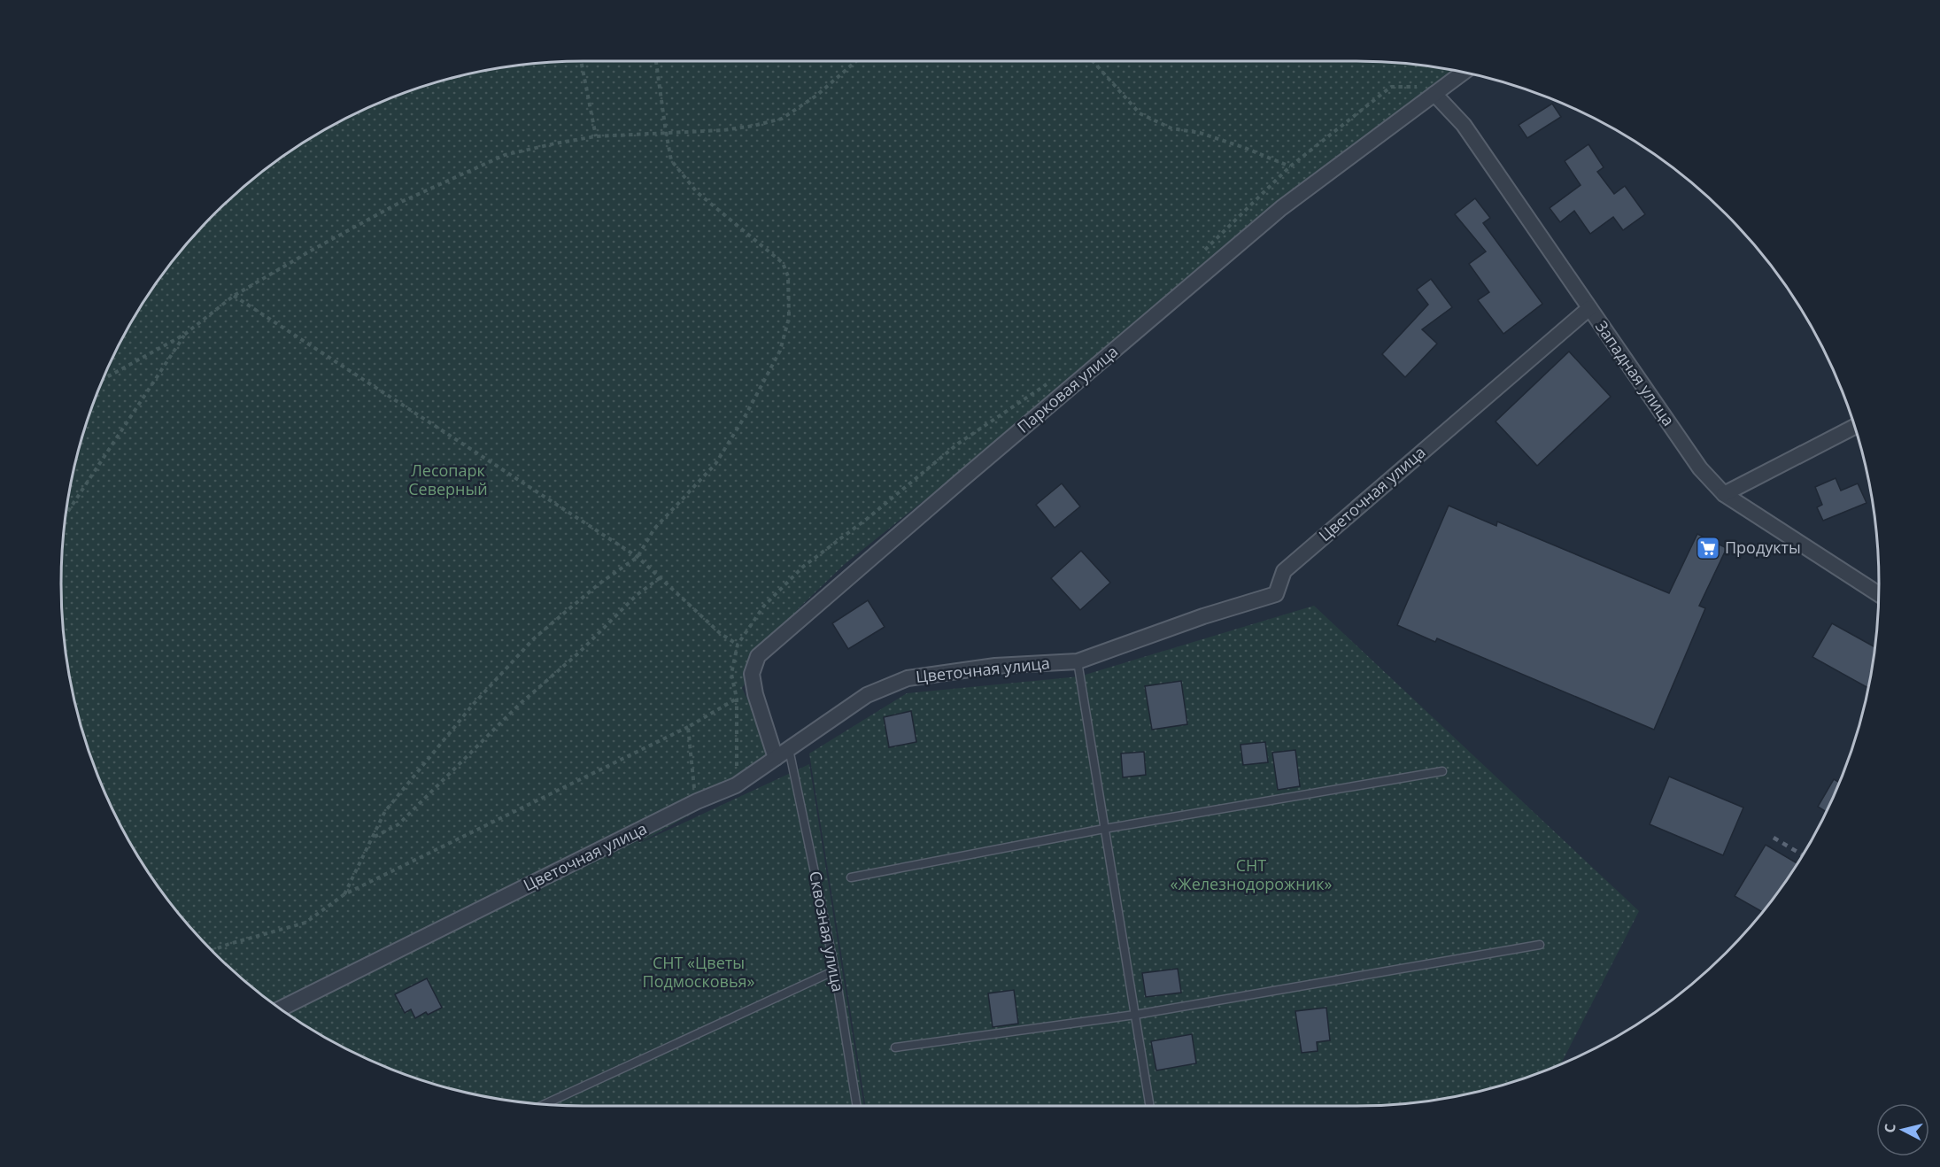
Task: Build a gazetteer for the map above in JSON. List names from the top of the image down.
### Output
{
  "streets": {
    "street": ["Западная улица", "Парковая улица", "Цветочная улица"],
    "lane": ["Сквозная улица"]
  },
  "crossings": [
    ["Западная улица", "Парковая улица"],
    ["Западная улица", "Цветочная улица"],
    ["Парковая улица", "Цветочная улица"],
    ["Цветочная улица", "Сквозная улица"]
  ],
  "parks": ["Лесопарк Северный", "СНТ «Железнодорожник»", "СНТ «Цветы Подмосковья»"],
  "places": {
    "supermarket": ["Продукты"]
  },
  "north": "left"
}
